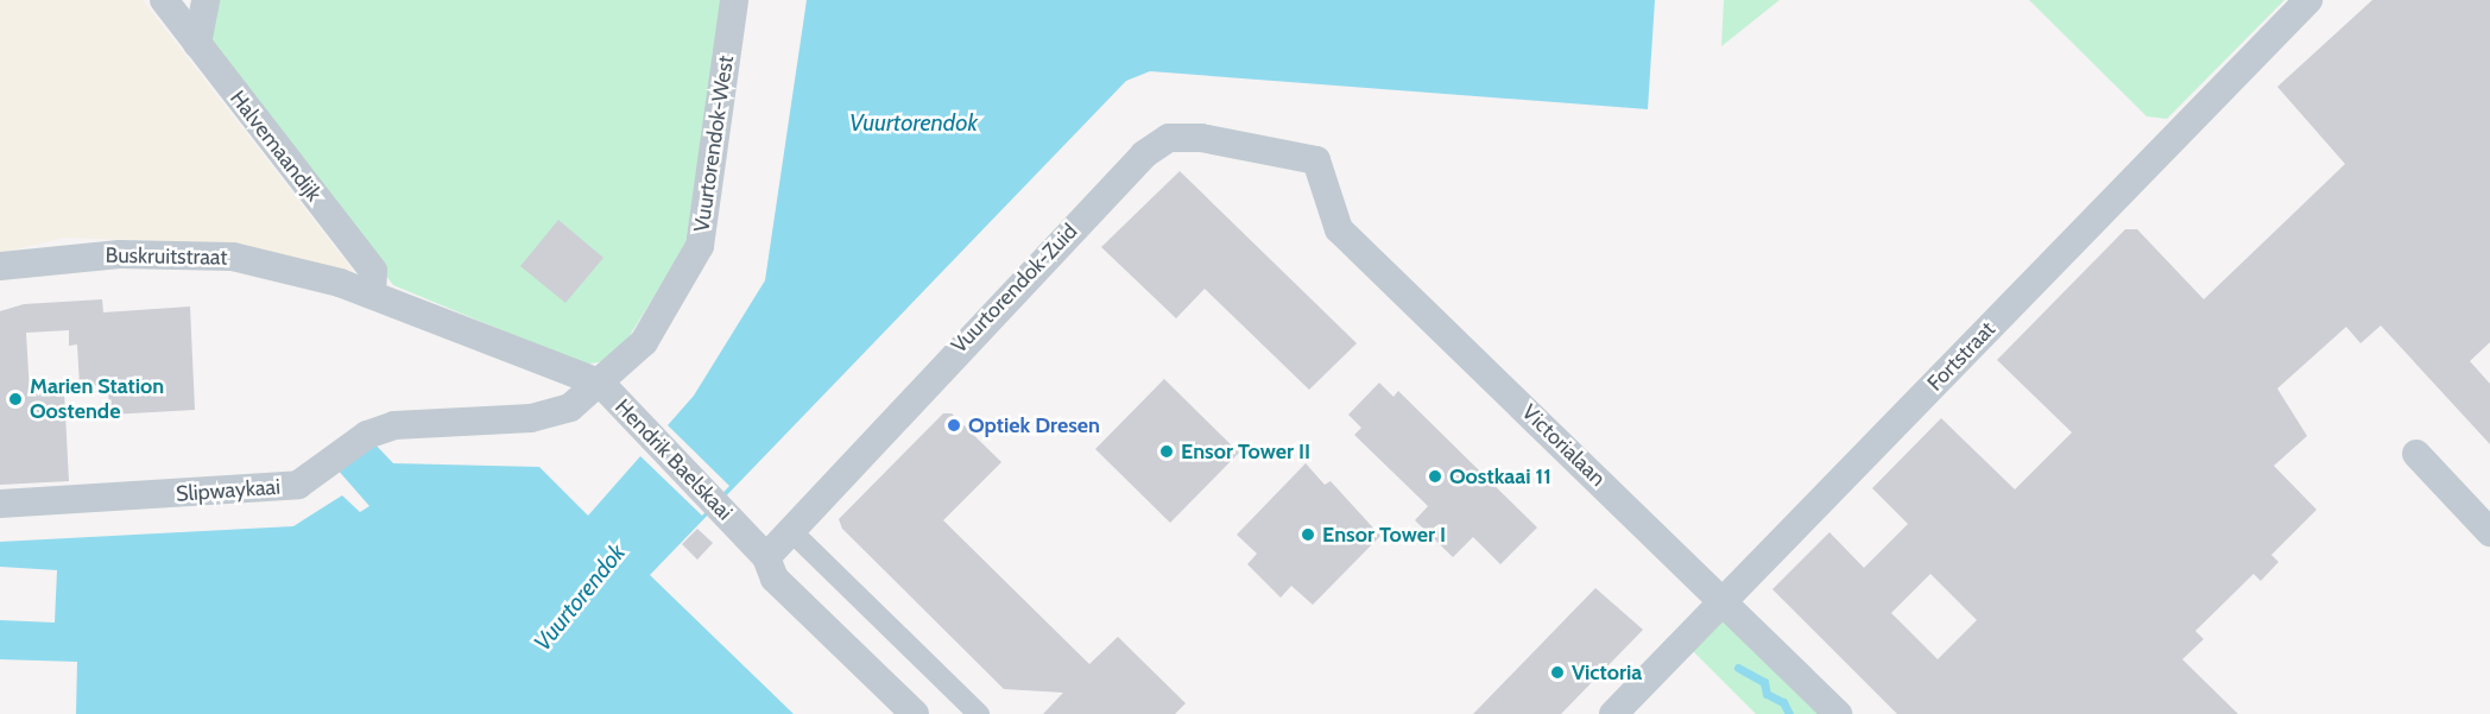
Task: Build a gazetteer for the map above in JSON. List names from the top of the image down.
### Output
{
  "streets": {
    "street": [
      "Vuurtorendok-West",
      "Halvemaandijk",
      "Buskruitstraat",
      "Vuurtorendok-Zuid",
      "Fortstraat",
      "Victorialaan",
      "Hendrik Baelskaai",
      "Slipwaykaai"
    ]
  },
  "crossings": [
    ["Vuurtorendok-West", "Hendrik Baelskaai"],
    ["Vuurtorendok-West", "Slipwaykaai"],
    ["Halvemaandijk", "Buskruitstraat"],
    ["Halvemaandijk", "Hendrik Baelskaai"],
    ["Buskruitstraat", "Hendrik Baelskaai"],
    ["Vuurtorendok-Zuid", "Victorialaan"],
    ["Vuurtorendok-Zuid", "Hendrik Baelskaai"],
    ["Fortstraat", "Victorialaan"],
    ["Hendrik Baelskaai", "Slipwaykaai"]
  ],
  "water": ["Vuurtorendok"],
  "places": [
    "Marien Station Oostende",
    "Optiek Dresen",
    "Ensor Tower II",
    "Oostkaai 11",
    "Ensor Tower I",
    "Victoria"
  ]
}
